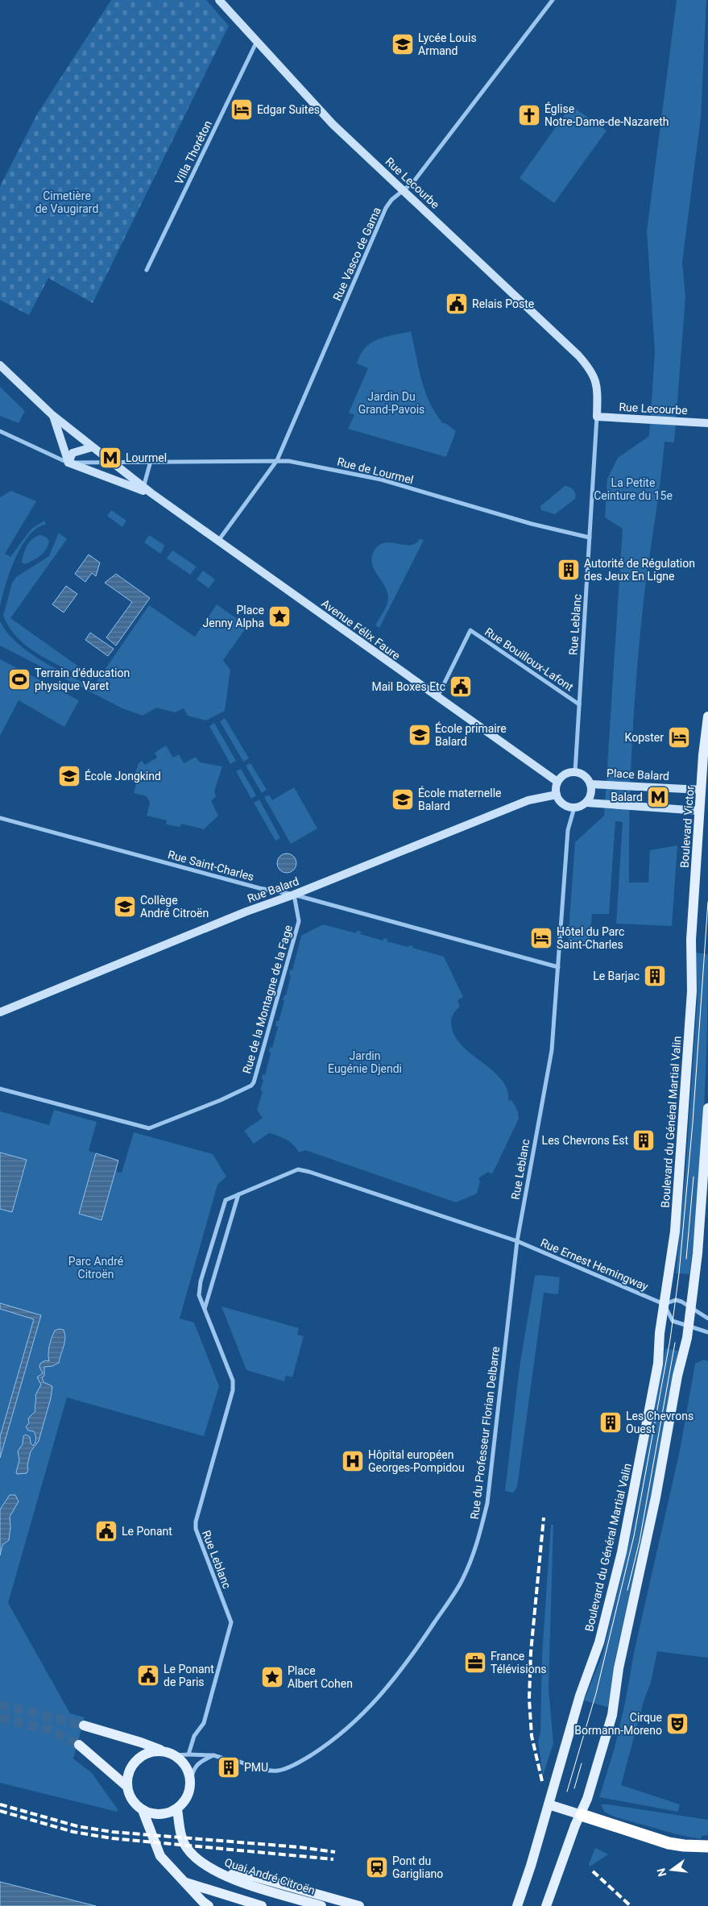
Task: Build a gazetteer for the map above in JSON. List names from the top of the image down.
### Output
{
  "streets": {
    "main road": ["Boulevard Victor", "Boulevard du Général Martial Valin", "Quai André Citroën"],
    "street": [
      "Villa Thoréton",
      "Rue Lecourbe",
      "Rue Vasco de Gama",
      "Rue de Lourmel",
      "Rue Leblanc",
      "Avenue Félix Faure",
      "Rue Bouilloux-Lafont",
      "Place Balard",
      "Rue Saint-Charles",
      "Rue Balard",
      "Rue de la Montagne de la Fage",
      "Rue Ernest Hemingway",
      "Rue du Professeur Florian Delbarre"
    ]
  },
  "crossings": [
    ["Villa Thoréton", "Rue Lecourbe"],
    ["Rue Lecourbe", "Rue Vasco de Gama"],
    ["Rue Lecourbe", "Rue Leblanc"],
    ["Rue Vasco de Gama", "Rue de Lourmel"],
    ["Rue Vasco de Gama", "Avenue Félix Faure"],
    ["Rue de Lourmel", "Rue Leblanc"],
    ["Rue de Lourmel", "Avenue Félix Faure"],
    ["Rue Leblanc", "Avenue Félix Faure"],
    ["Rue Leblanc", "Rue Bouilloux-Lafont"],
    ["Rue Leblanc", "Place Balard"],
    ["Rue Leblanc", "Rue Saint-Charles"],
    ["Rue Leblanc", "Rue Balard"],
    ["Rue Leblanc", "Rue Ernest Hemingway"],
    ["Rue Leblanc", "Rue du Professeur Florian Delbarre"],
    ["Avenue Félix Faure", "Rue Bouilloux-Lafont"],
    ["Avenue Félix Faure", "Place Balard"],
    ["Avenue Félix Faure", "Rue Balard"],
    ["Place Balard", "Boulevard Victor"],
    ["Place Balard", "Rue Balard"],
    ["Boulevard Victor", "Boulevard du Général Martial Valin"],
    ["Rue Saint-Charles", "Rue Balard"],
    ["Rue Saint-Charles", "Rue de la Montagne de la Fage"],
    ["Rue Balard", "Rue de la Montagne de la Fage"],
    ["Boulevard du Général Martial Valin", "Rue Ernest Hemingway"],
    ["Rue Ernest Hemingway", "Rue du Professeur Florian Delbarre"]
  ],
  "parks": [
    "Cimetière de Vaugirard",
    "Jardin Du Grand-Pavois",
    "La Petite Ceinture du 15e",
    "Jardin Eugénie Djendi",
    "Parc André Citroën"
  ],
  "places": {
    "school or university": [
      "Lycée Louis Armand",
      "École primaire Balard",
      "École Jongkind",
      "École maternelle Balard",
      "Collège André Citroën"
    ],
    "hotel": ["Edgar Suites", "Kopster", "Hôtel du Parc Saint-Charles"],
    "church": ["Église Notre-Dame-de-Nazareth"],
    "public building": [
      "Relais Poste",
      "Mail Boxes Etc",
      "Le Ponant",
      "Le Ponant de Paris"
    ],
    "metro station": ["Lourmel", "Balard"],
    "building": [
      "Autorité de Régulation des Jeux En Ligne",
      "Le Barjac",
      "Les Chevrons Est",
      "Les Chevrons Ouest",
      "PMU"
    ],
    "place": ["Place Jenny Alpha", "Place Albert Cohen"],
    "sports": ["Terrain d'éducation physique Varet"],
    "hospital": ["Hôpital européen Georges-Pompidou"],
    "office": ["France Télévisions"],
    "theatre": ["Cirque Bormann-Moreno"],
    "station": ["Pont du Garigliano"]
  },
  "north": "left"
}
